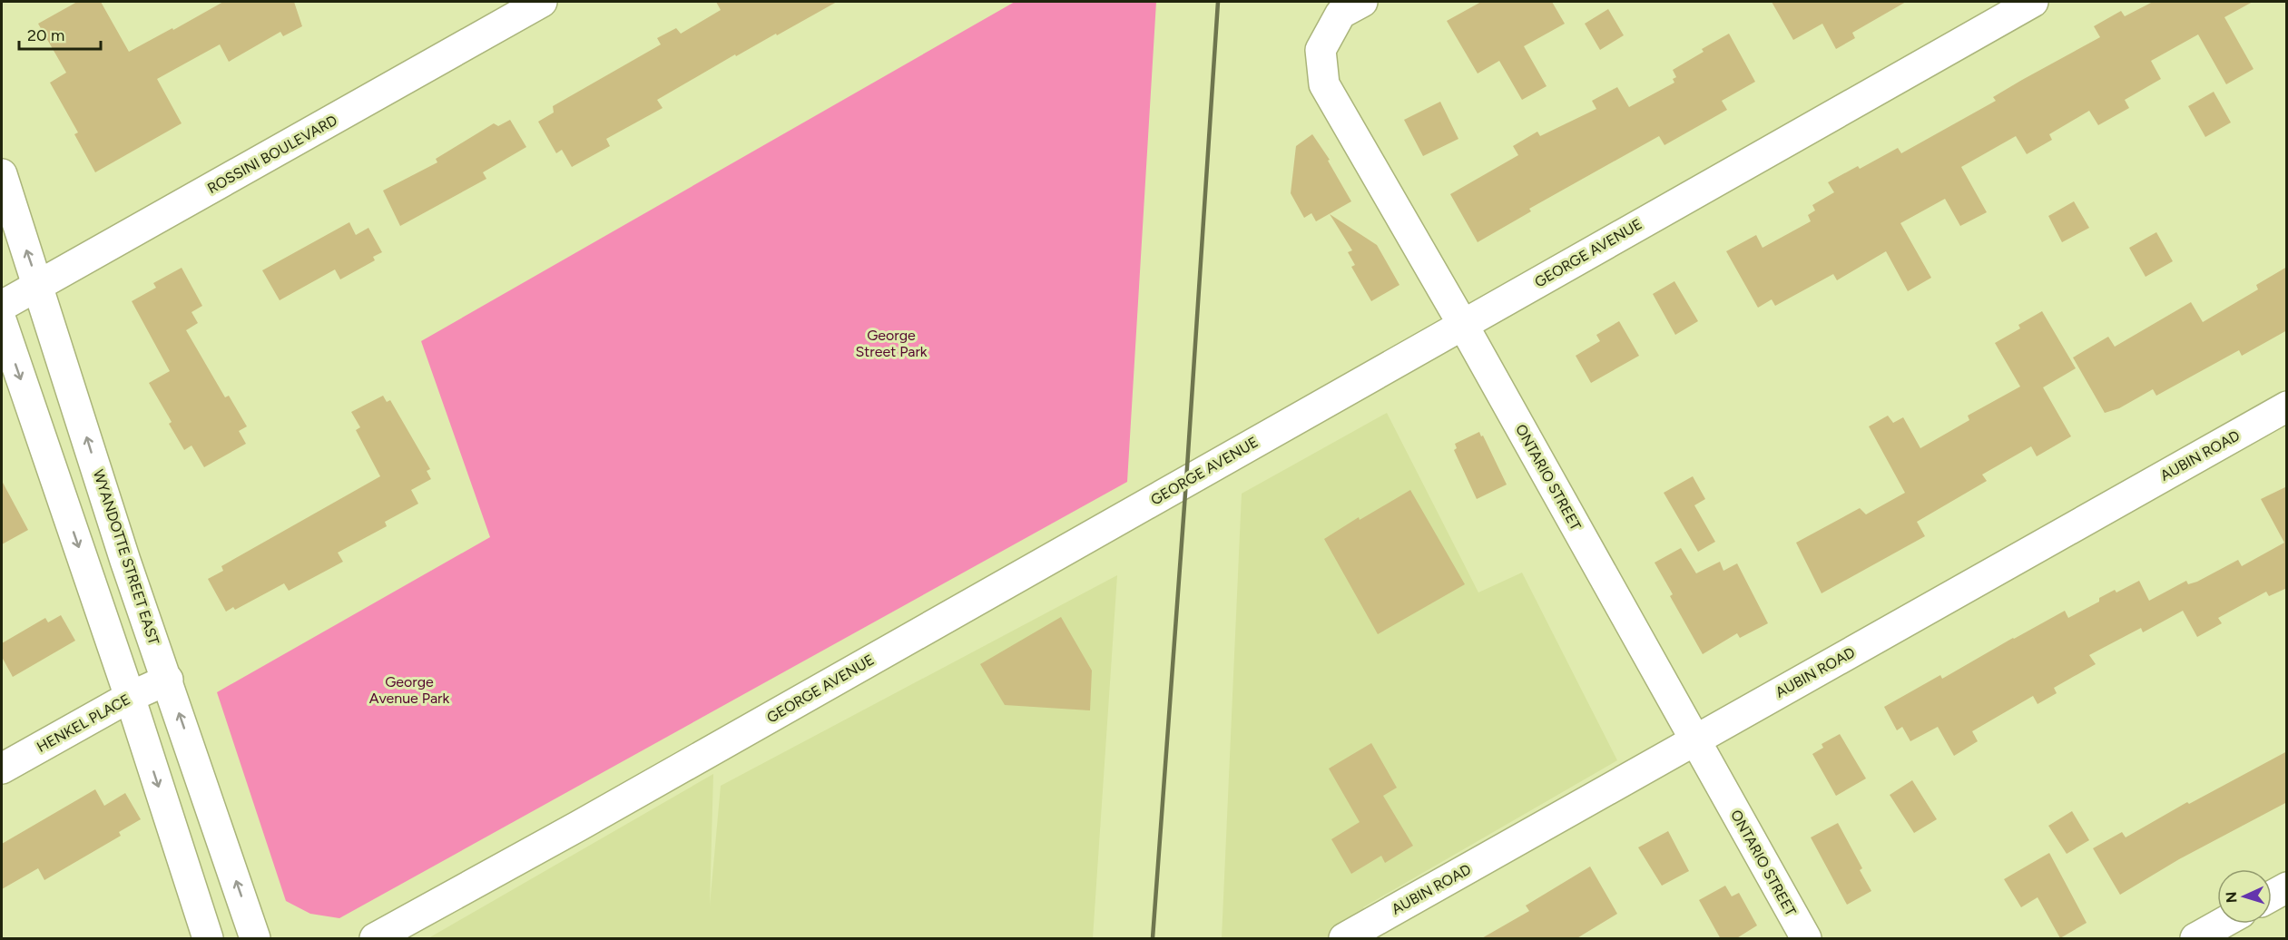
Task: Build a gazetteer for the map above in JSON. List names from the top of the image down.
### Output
{
  "streets": {
    "street": [
      "ROSSINI BOULEVARD",
      "GEORGE AVENUE",
      "AUBIN ROAD",
      "ONTARIO STREET",
      "WYANDOTTE STREET EAST",
      "HENKEL PLACE"
    ]
  },
  "crossings": [
    ["ROSSINI BOULEVARD", "WYANDOTTE STREET EAST"],
    ["GEORGE AVENUE", "ONTARIO STREET"],
    ["AUBIN ROAD", "ONTARIO STREET"],
    ["WYANDOTTE STREET EAST", "HENKEL PLACE"]
  ],
  "parks": ["George Street Park", "George Avenue Park"],
  "scale_bar": "20 m",
  "north": "left"
}
